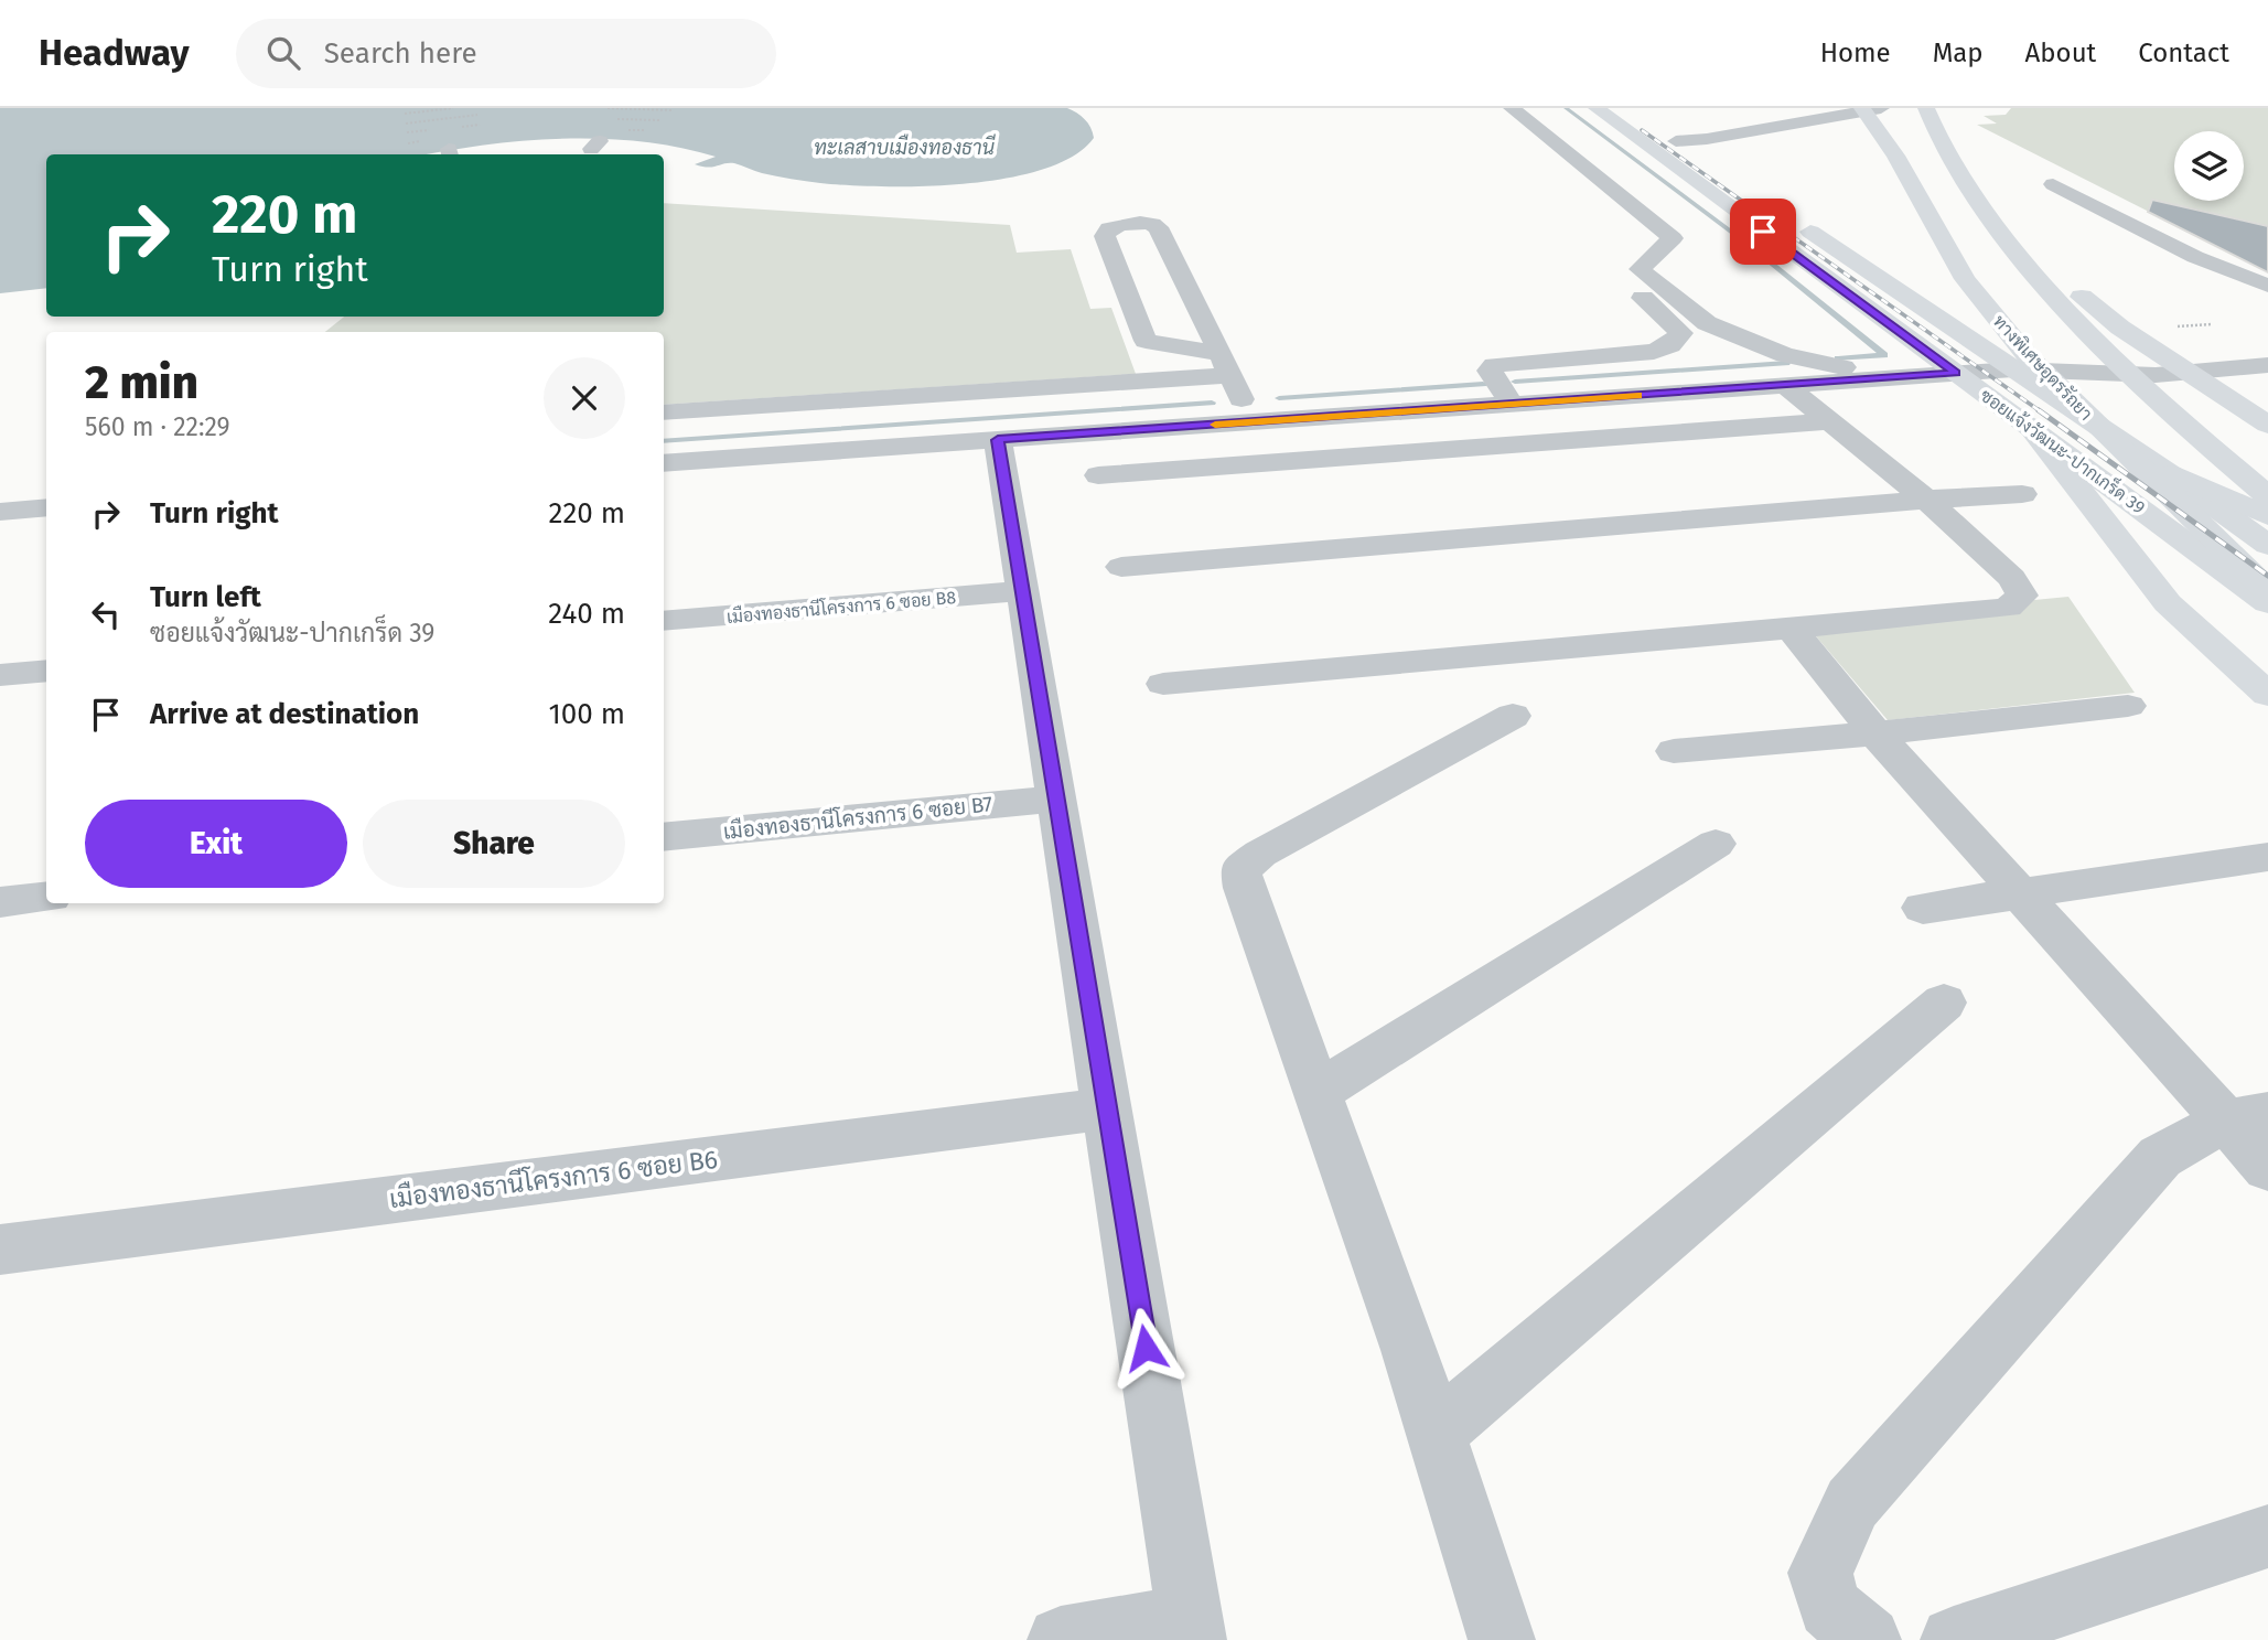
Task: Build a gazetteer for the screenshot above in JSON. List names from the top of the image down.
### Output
{
  "streets": {
    "main road": ["ทางพิเศษอุดรรัถยา", "ซอยแจ้งวัฒนะ-ปากเกร็ด 39"],
    "street": ["เมืองทองธานีโครงการ 6 ซอย B8", "เมืองทองธานีโครงการ 6 ซอย B7", "เมืองทองธานีโครงการ 6 ซอย B6"]
  },
  "water": ["ทะเลสาบเมืองทองธานี"],
  "page": {
    "header": "Headway",
    "search": "Search here",
    "nav": [
      "Home",
      "Map",
      "About",
      "Contact"
    ],
    "turn": ["220 m", "Turn right"],
    "heading": ["2 min", "560 m · 22:29"],
    "list": [
      {
        "name": "Turn right",
        "value": "220 m"
      },
      {
        "name": "Turn left",
        "note": "ซอยแจ้งวัฒนะ-ปากเกร็ด 39",
        "value": "240 m"
      },
      {
        "name": "Arrive at destination",
        "value": "100 m"
      }
    ],
    "buttons": ["Exit", "Share"]
  }
}
